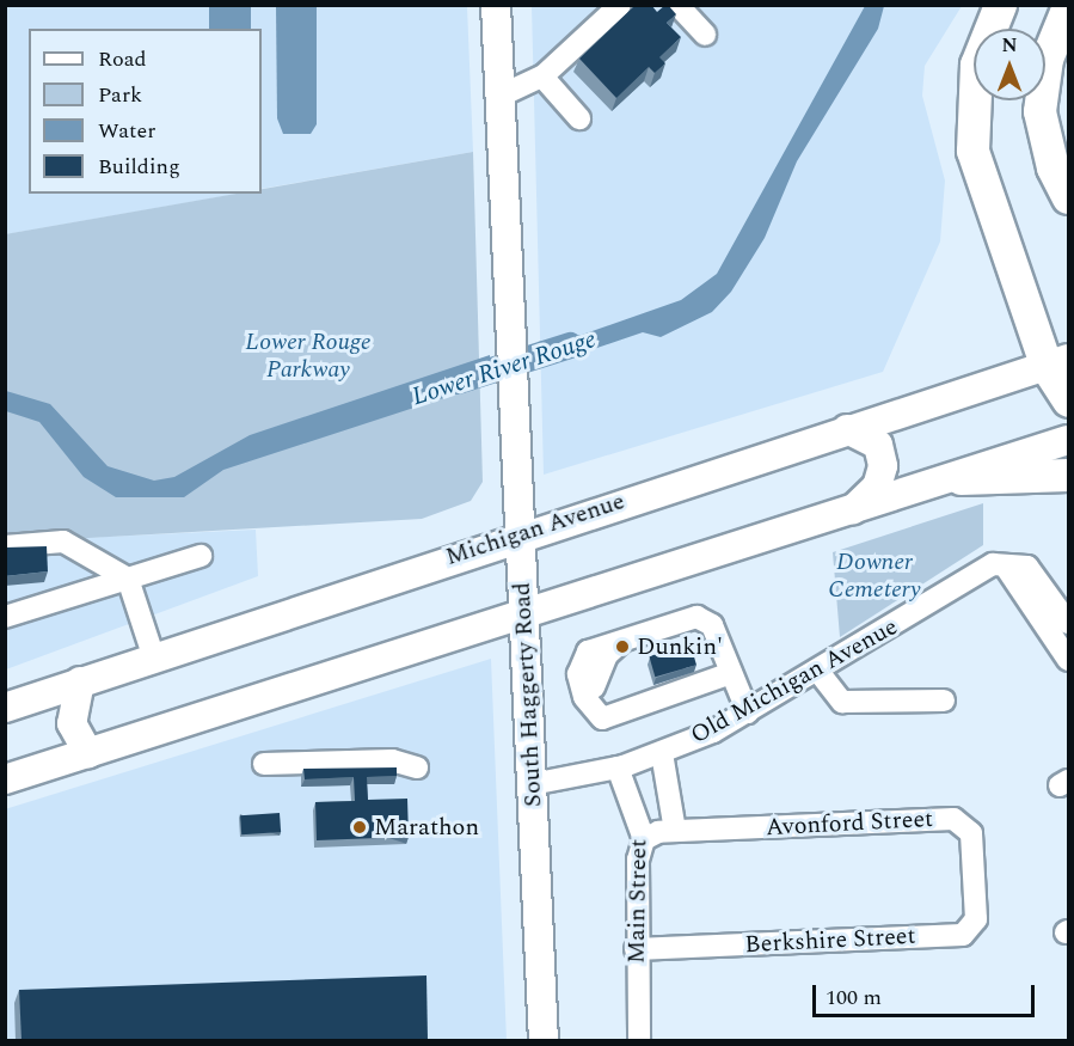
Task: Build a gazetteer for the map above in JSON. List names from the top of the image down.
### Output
{
  "streets": {
    "main road": ["Michigan Avenue", "South Haggerty Road"],
    "street": [
      "Old Michigan Avenue",
      "Avonford Street",
      "Main Street",
      "Berkshire Street"
    ]
  },
  "crossings": [
    ["Michigan Avenue", "South Haggerty Road"],
    ["Old Michigan Avenue", "South Haggerty Road"],
    ["Old Michigan Avenue", "Main Street"],
    ["Avonford Street", "Main Street"],
    ["Avonford Street", "Berkshire Street"],
    ["Main Street", "Berkshire Street"]
  ],
  "water": ["Lower River Rouge"],
  "parks": ["Lower Rouge Parkway", "Downer Cemetery"],
  "places": ["Dunkin'", "Marathon"],
  "legend": [
    "Road",
    "Park",
    "Water",
    "Building"
  ],
  "scale_bar": "100 m",
  "north": "top"
}
